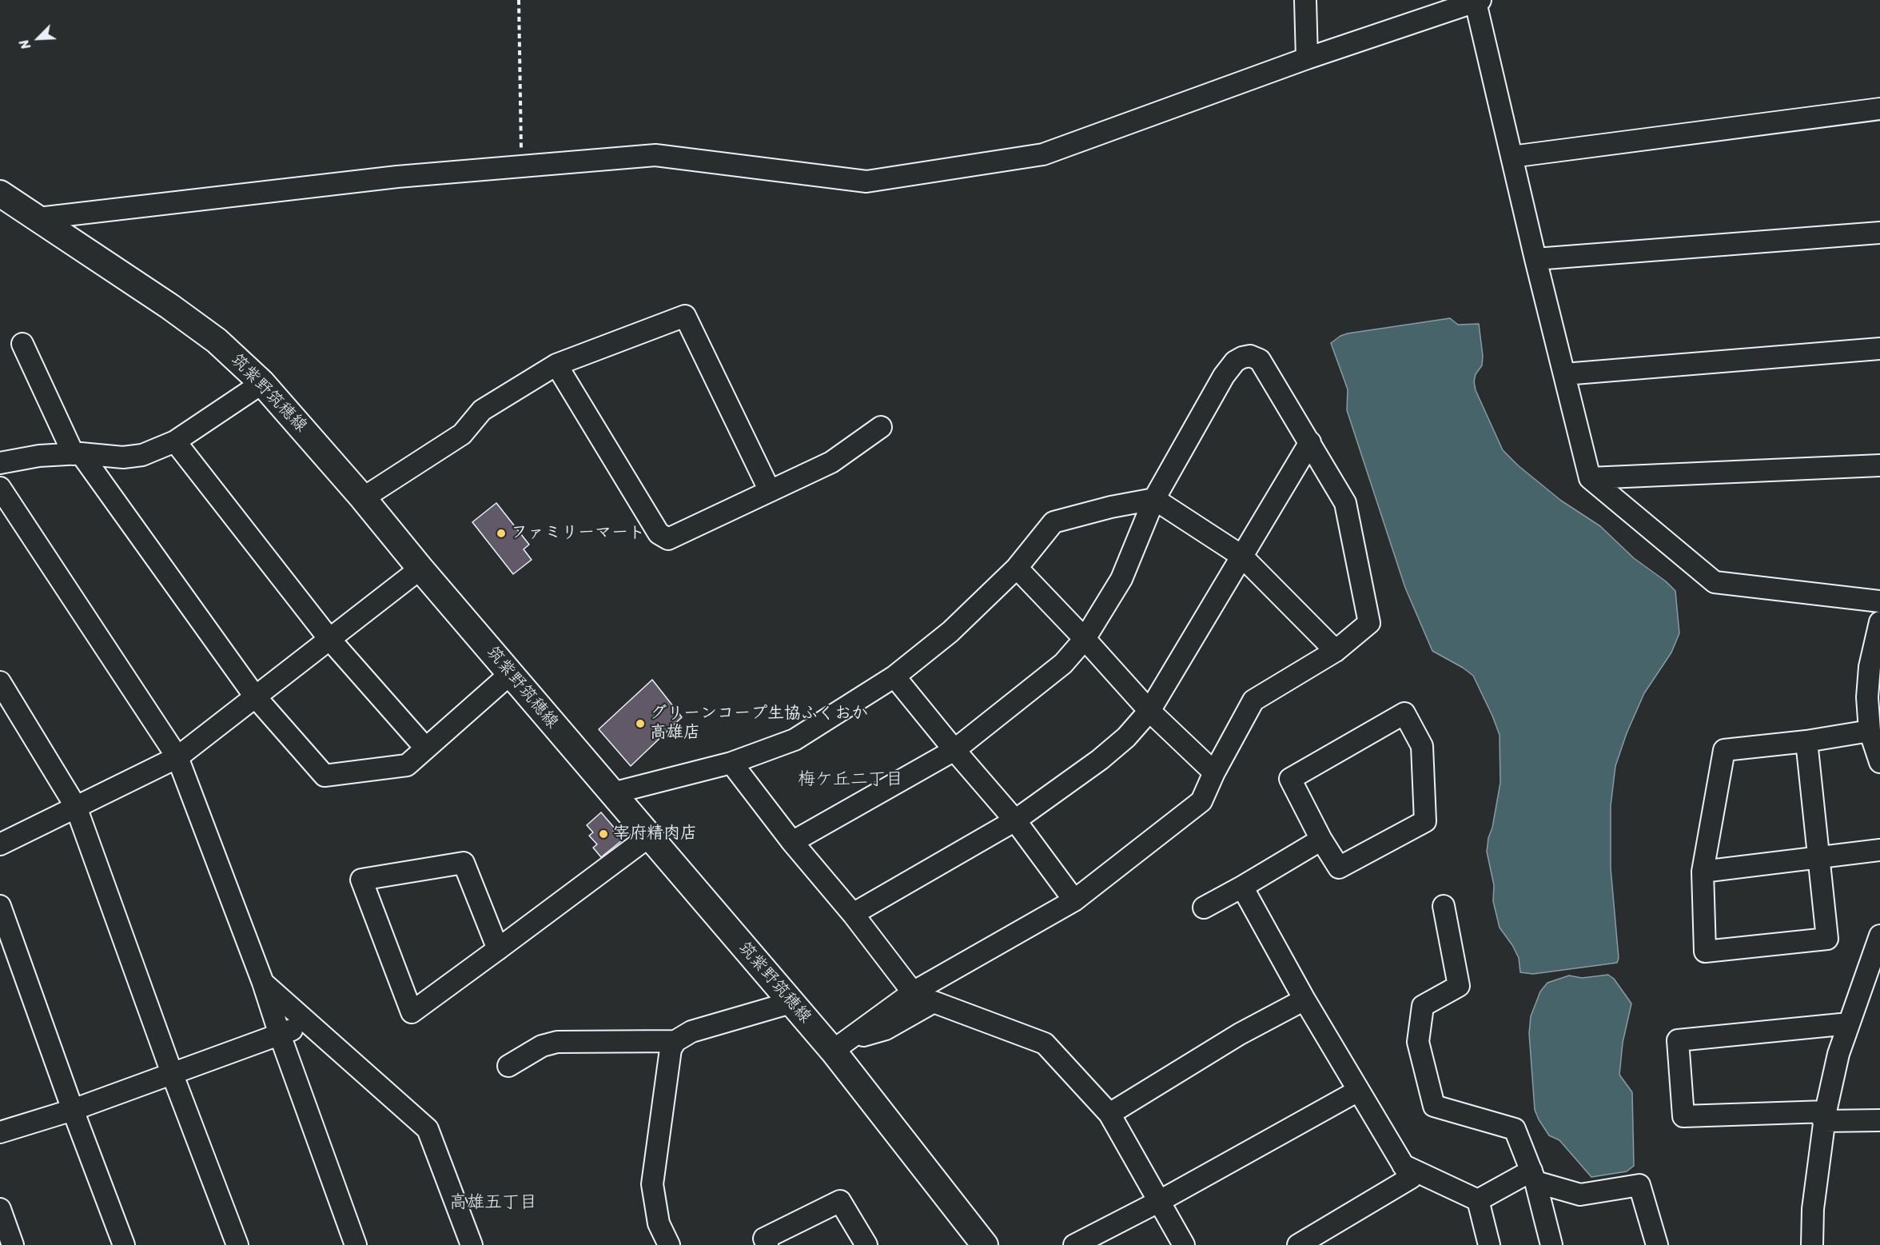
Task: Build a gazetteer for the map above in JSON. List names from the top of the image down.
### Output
{
  "streets": {
    "main road": ["筑紫野筑穂線"]
  },
  "districts": ["梅ケ丘二丁目", "高雄五丁目"],
  "places": ["ファミリーマート", "グリーンコープ生協ふくおか 高雄店", "宰府精肉店"],
  "north": "bottom left"
}
